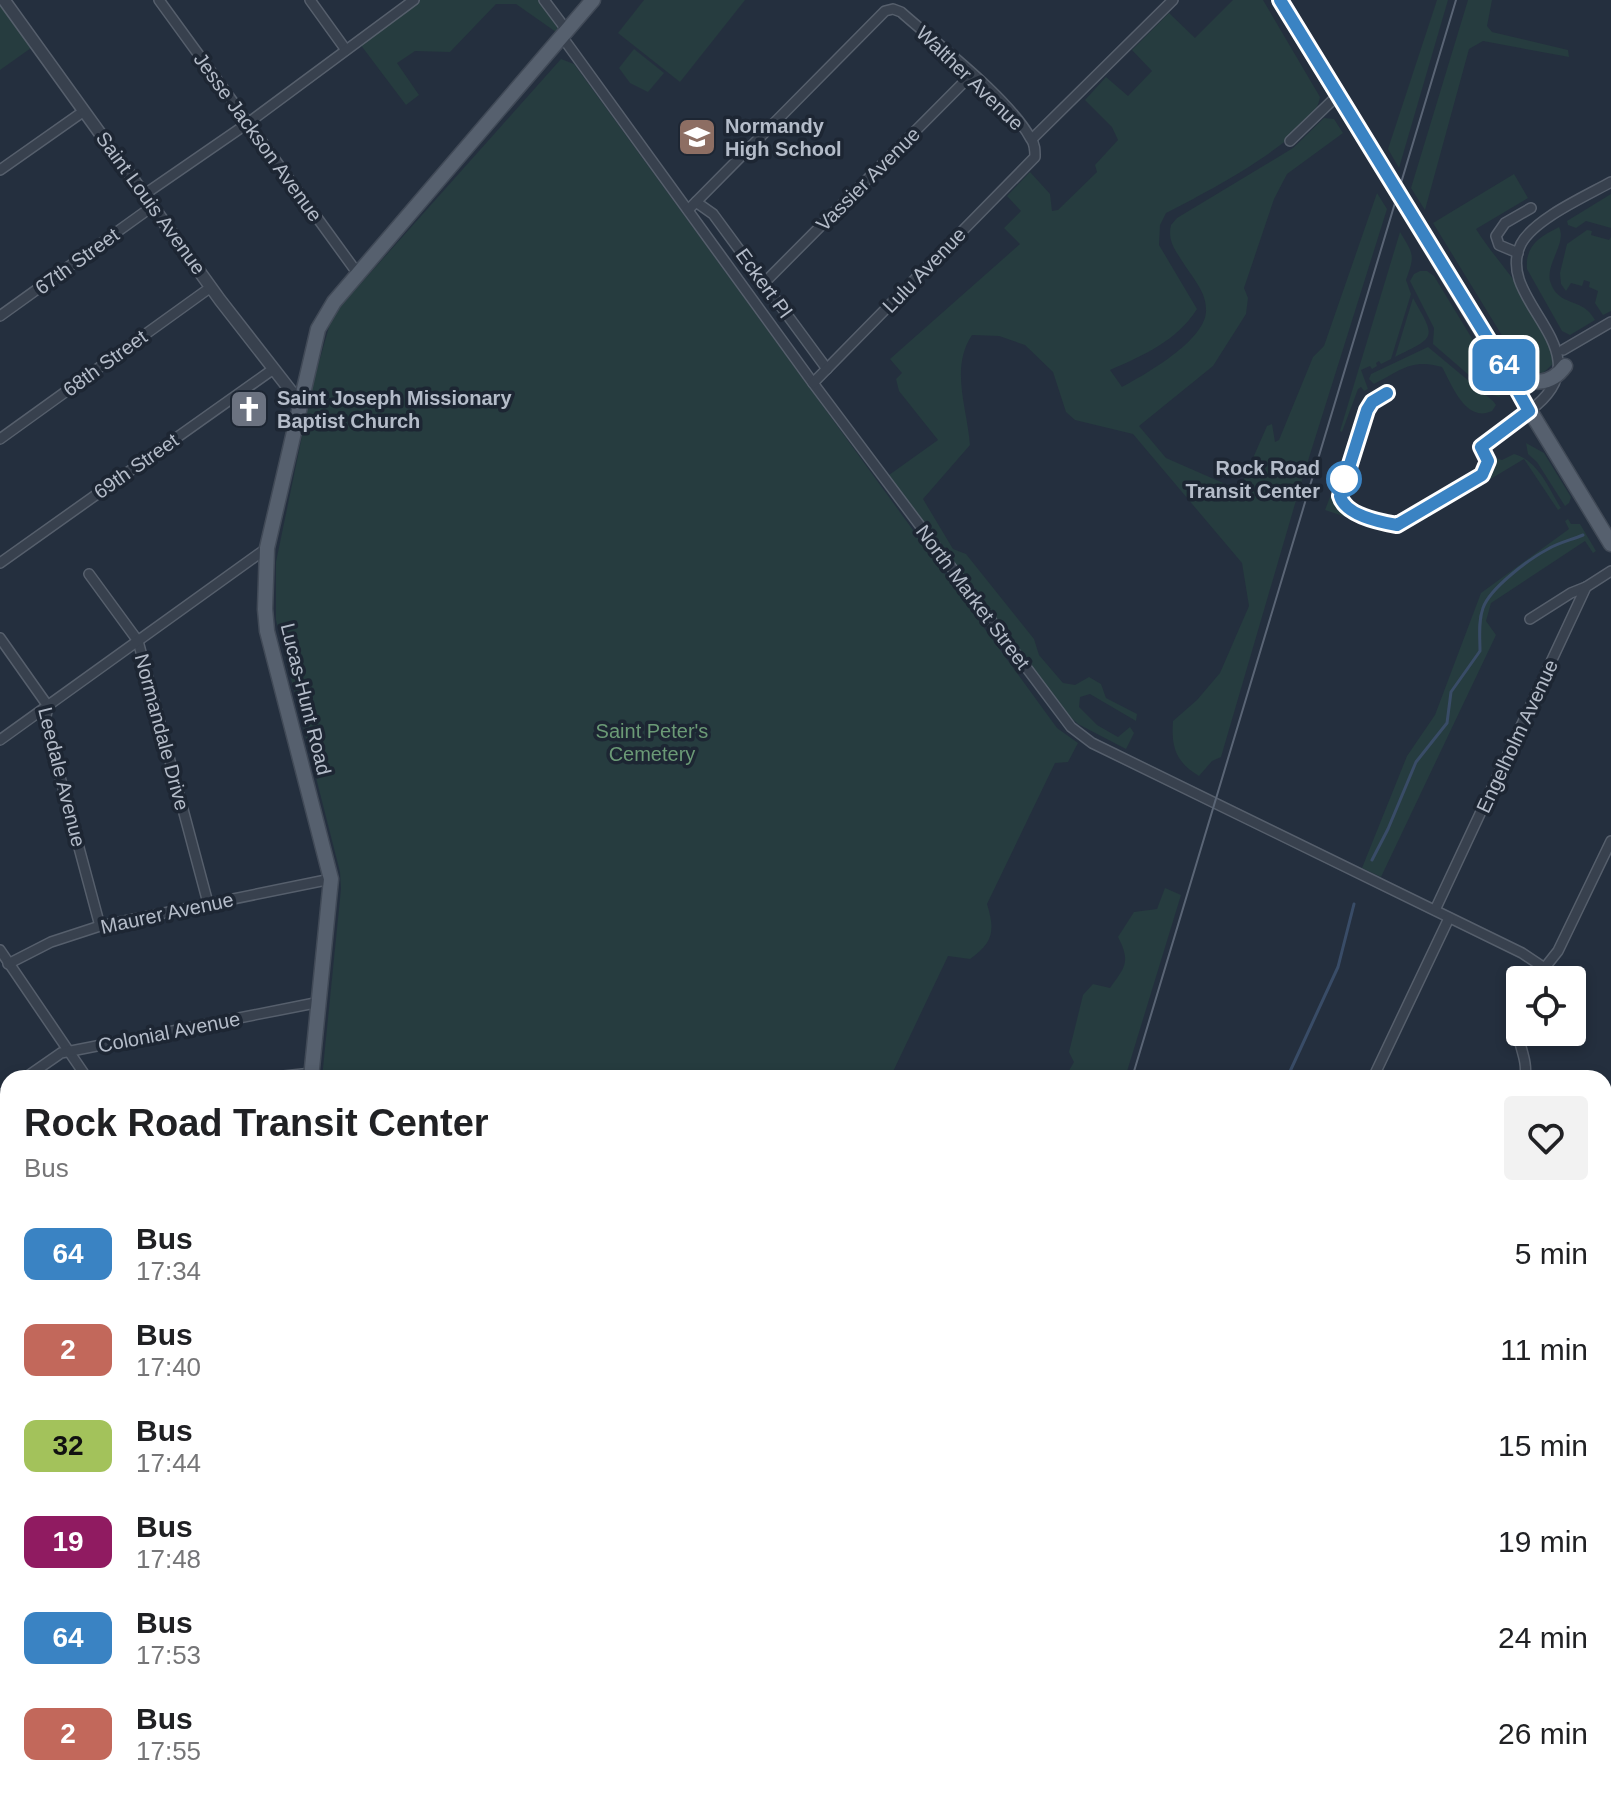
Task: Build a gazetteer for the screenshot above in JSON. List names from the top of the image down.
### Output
{
  "streets": {
    "main road": ["Lucas-Hunt Road"],
    "street": [
      "Walther Avenue",
      "Jesse Jackson Avenue",
      "Vassier Avenue",
      "Saint Louis Avenue",
      "67th Street",
      "Lulu Avenue",
      "Eckert Pl",
      "68th Street",
      "69th Street",
      "North Market Street",
      "Normandale Drive",
      "Engelholm Avenue",
      "Leedale Avenue",
      "Maurer Avenue",
      "Colonial Avenue"
    ]
  },
  "crossings": [
    ["Walther Avenue", "Vassier Avenue"],
    ["Walther Avenue", "Lulu Avenue"],
    ["Walther Avenue", "Eckert Pl"],
    ["Walther Avenue", "North Market Street"],
    ["Jesse Jackson Avenue", "Lucas-Hunt Road"],
    ["Vassier Avenue", "Eckert Pl"],
    ["Saint Louis Avenue", "67th Street"],
    ["Saint Louis Avenue", "68th Street"],
    ["Saint Louis Avenue", "69th Street"],
    ["Saint Louis Avenue", "Lucas-Hunt Road"],
    ["Lulu Avenue", "Eckert Pl"],
    ["Lulu Avenue", "North Market Street"],
    ["Eckert Pl", "North Market Street"],
    ["North Market Street", "Lucas-Hunt Road"],
    ["North Market Street", "Engelholm Avenue"],
    ["Lucas-Hunt Road", "Maurer Avenue"],
    ["Lucas-Hunt Road", "Colonial Avenue"],
    ["Normandale Drive", "Maurer Avenue"],
    ["Leedale Avenue", "Maurer Avenue"]
  ],
  "parks": ["Saint Peter's Cemetery"],
  "places": {
    "school or university": ["Normandy High School"],
    "church": ["Saint Joseph Missionary Baptist Church"],
    "other": ["Rock Road Transit Center"]
  },
  "lines": ["bus line 64"],
  "page": {
    "on_map": "64",
    "heading": ["Rock Road Transit Center", "Bus"],
    "list": [
      {
        "mark": "64",
        "name": "Bus",
        "note": "17:34",
        "value": "5 min"
      },
      {
        "mark": "2",
        "name": "Bus",
        "note": "17:40",
        "value": "11 min"
      },
      {
        "mark": "32",
        "name": "Bus",
        "note": "17:44",
        "value": "15 min"
      },
      {
        "mark": "19",
        "name": "Bus",
        "note": "17:48",
        "value": "19 min"
      },
      {
        "mark": "64",
        "name": "Bus",
        "note": "17:53",
        "value": "24 min"
      },
      {
        "mark": "2",
        "name": "Bus",
        "note": "17:55",
        "value": "26 min"
      }
    ]
  }
}
